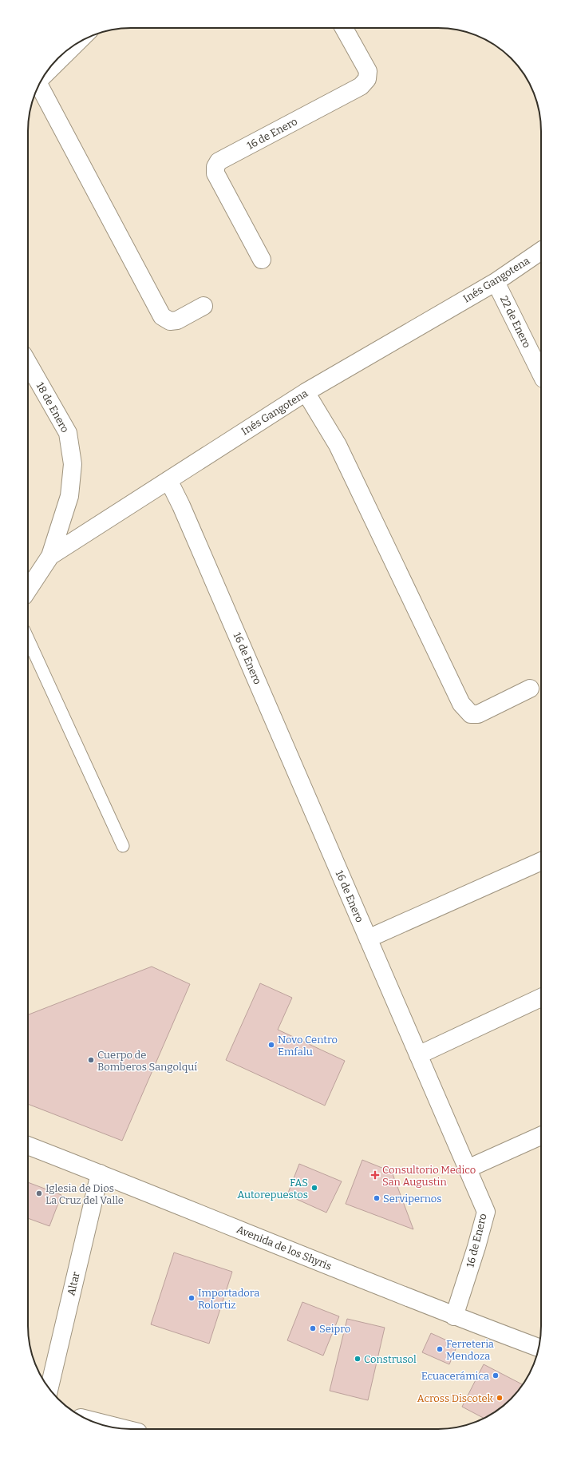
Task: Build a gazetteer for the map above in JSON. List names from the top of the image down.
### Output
{
  "streets": {
    "street": [
      "16 de Enero",
      "Inés Gangotena",
      "22 de Enero",
      "18 de Enero",
      "Avenida de los Shyris",
      "Altar"
    ]
  },
  "crossings": [
    ["16 de Enero", "Inés Gangotena"],
    ["16 de Enero", "Avenida de los Shyris"],
    ["Inés Gangotena", "22 de Enero"],
    ["Inés Gangotena", "18 de Enero"],
    ["Avenida de los Shyris", "Altar"]
  ],
  "places": {
    "other": [
      "Novo Centro Emfalu",
      "Cuerpo de Bomberos Sangolquí",
      "FAS Autorepuestos",
      "Iglesia de Dios La Cruz del Valle",
      "Servipernos",
      "Importadora Rolortiz",
      "Seipro",
      "Ferreteria Mendoza",
      "Construsol",
      "Ecuacerámica",
      "Across Discotek"
    ],
    "health": ["Consultorio Medico San Augustin"]
  }
}
